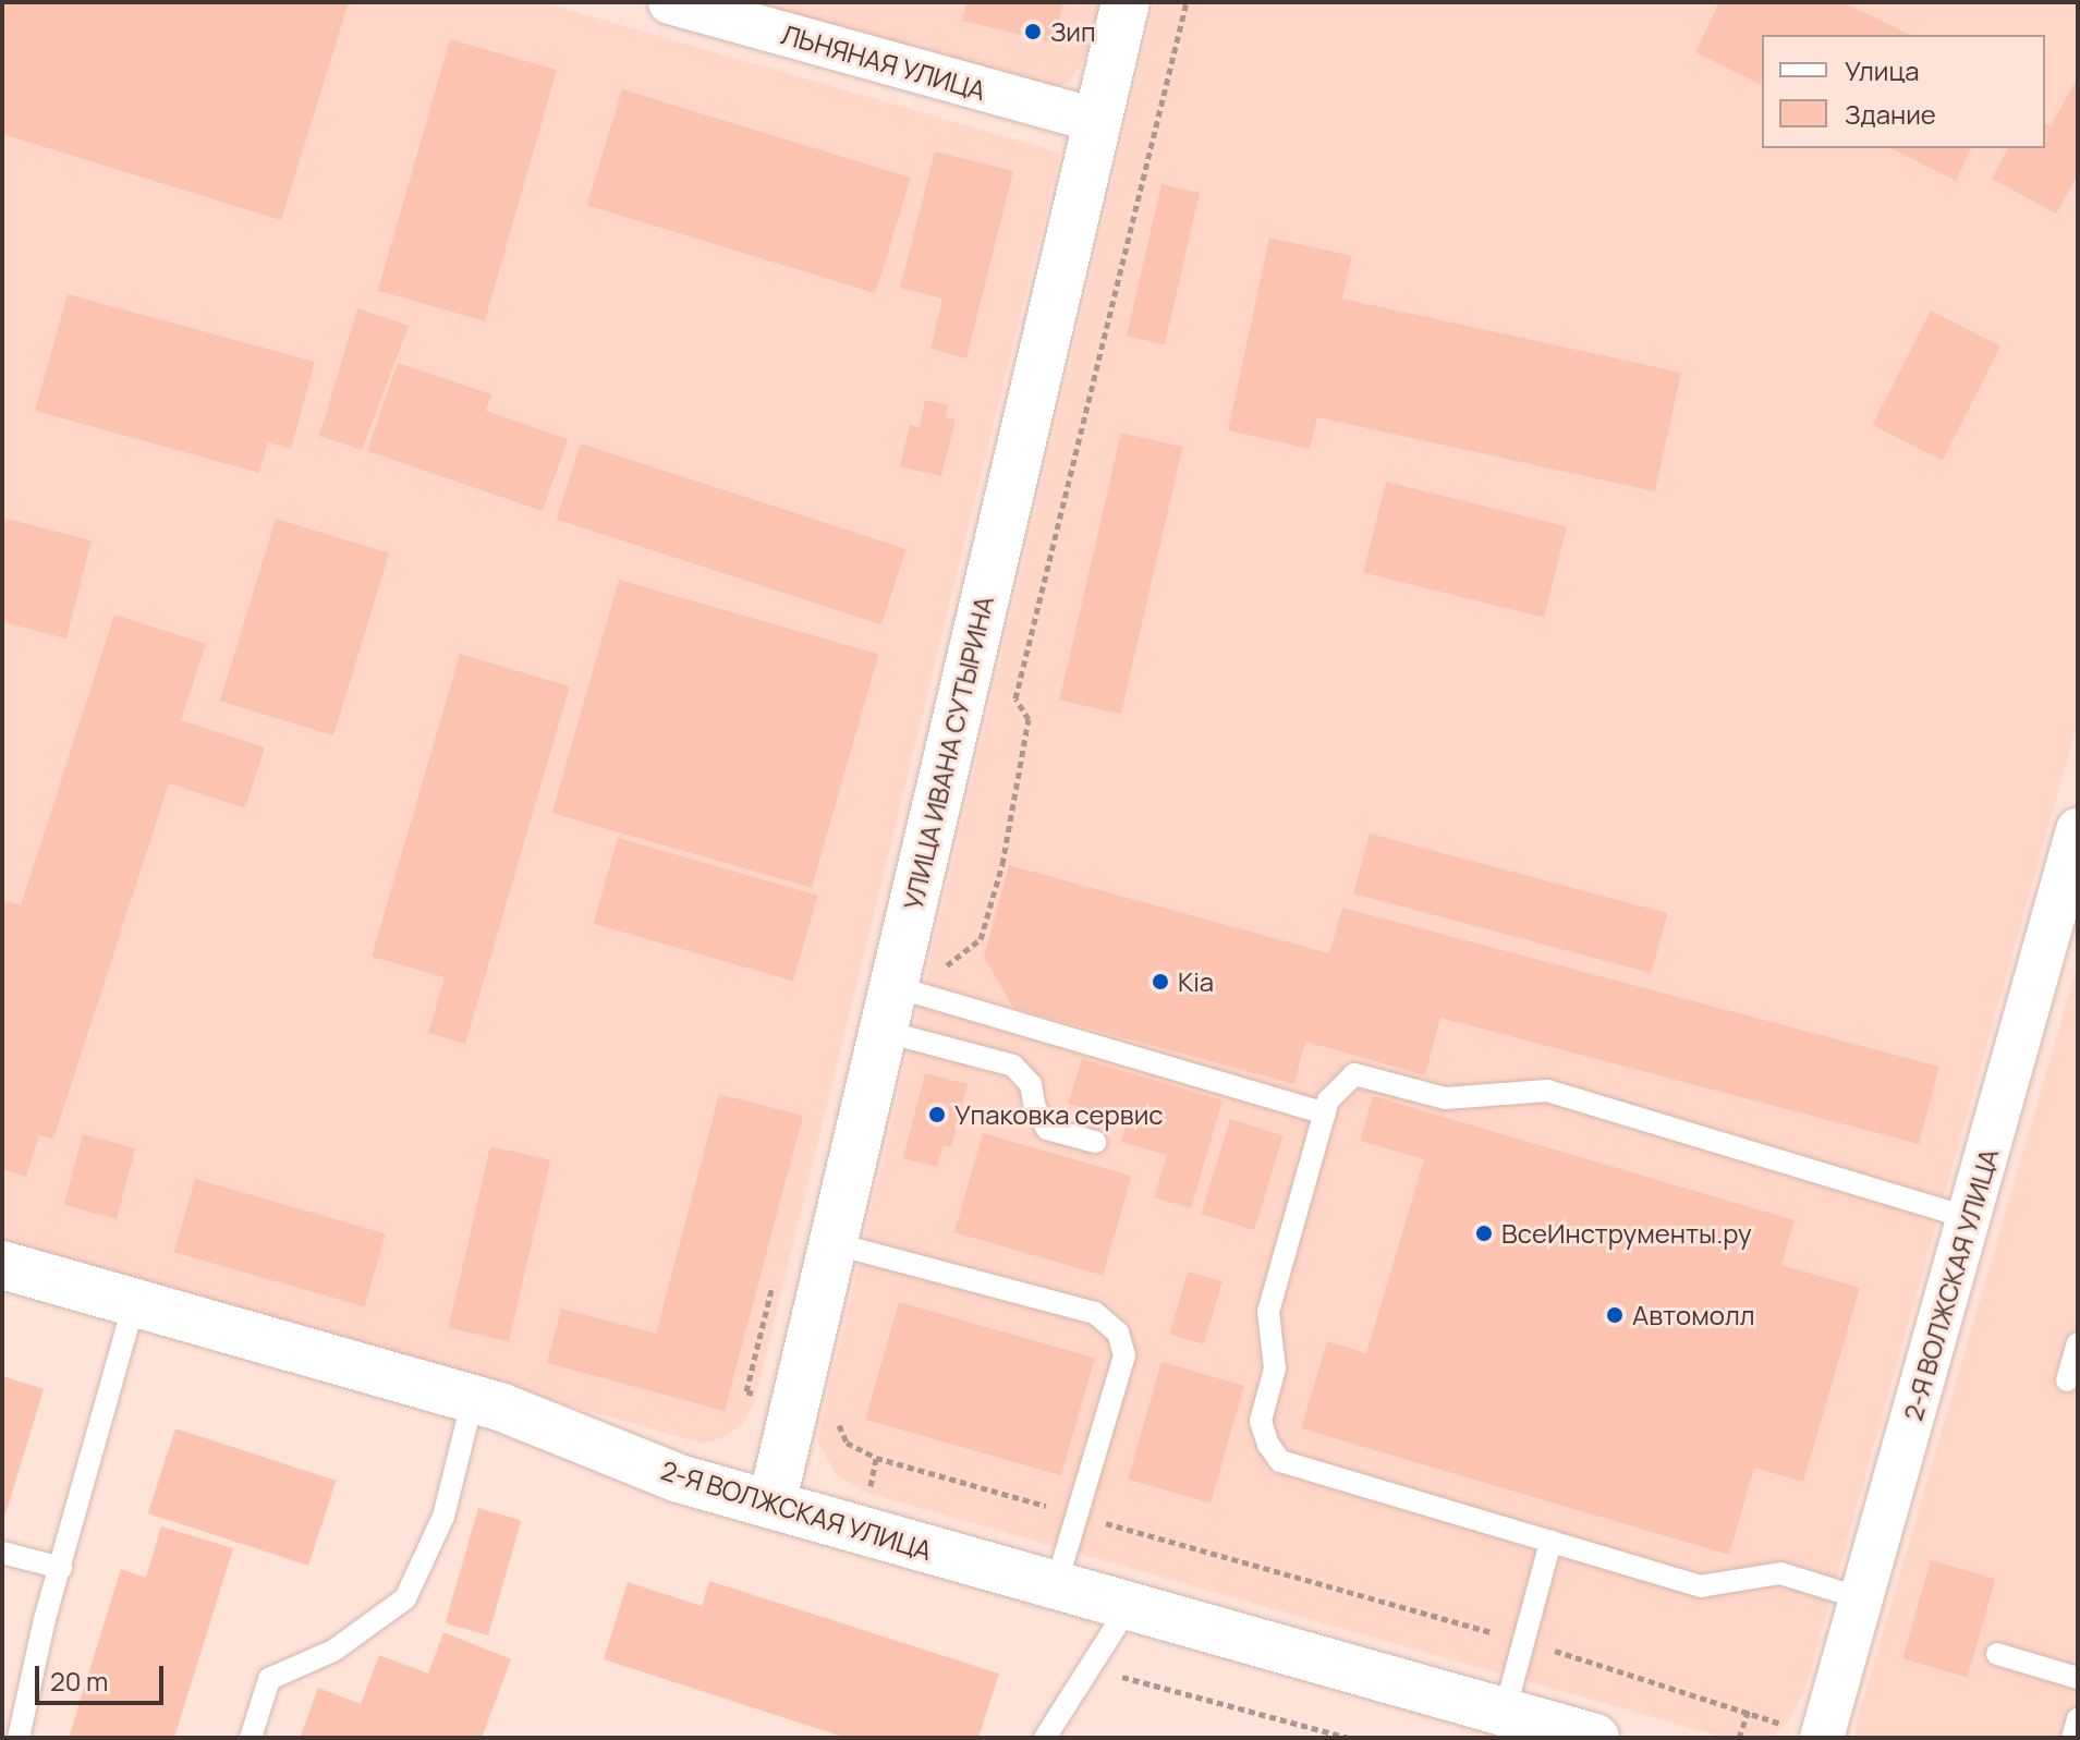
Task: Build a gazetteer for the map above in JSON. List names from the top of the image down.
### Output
{
  "streets": {
    "street": ["ЛЬНЯНАЯ УЛИЦА", "УЛИЦА ИВАНА СУТЫРИНА", "2-Я ВОЛЖСКАЯ УЛИЦА"]
  },
  "crossings": [
    ["ЛЬНЯНАЯ УЛИЦА", "УЛИЦА ИВАНА СУТЫРИНА"],
    ["УЛИЦА ИВАНА СУТЫРИНА", "2-Я ВОЛЖСКАЯ УЛИЦА"]
  ],
  "places": [
    "Зип",
    "Kia",
    "Упаковка сервис",
    "ВсеИнструменты.ру",
    "Автомолл"
  ],
  "legend": ["Улица", "Здание"],
  "scale_bar": "20 m"
}
